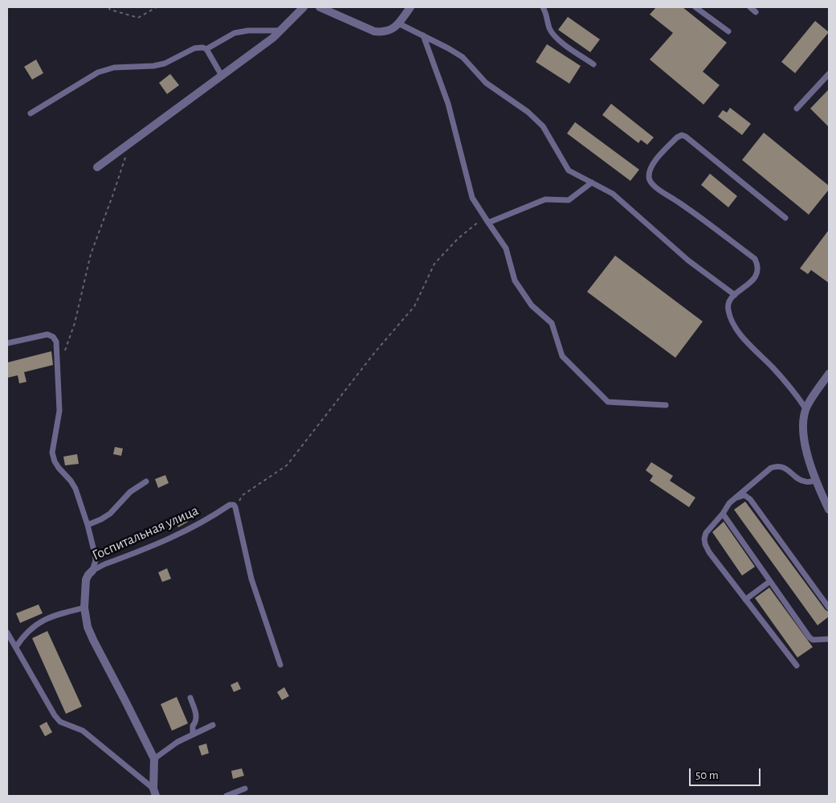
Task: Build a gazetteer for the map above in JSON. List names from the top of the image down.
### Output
{
  "streets": {
    "street": ["Госпитальная улица"]
  },
  "scale_bar": "50 m"
}
